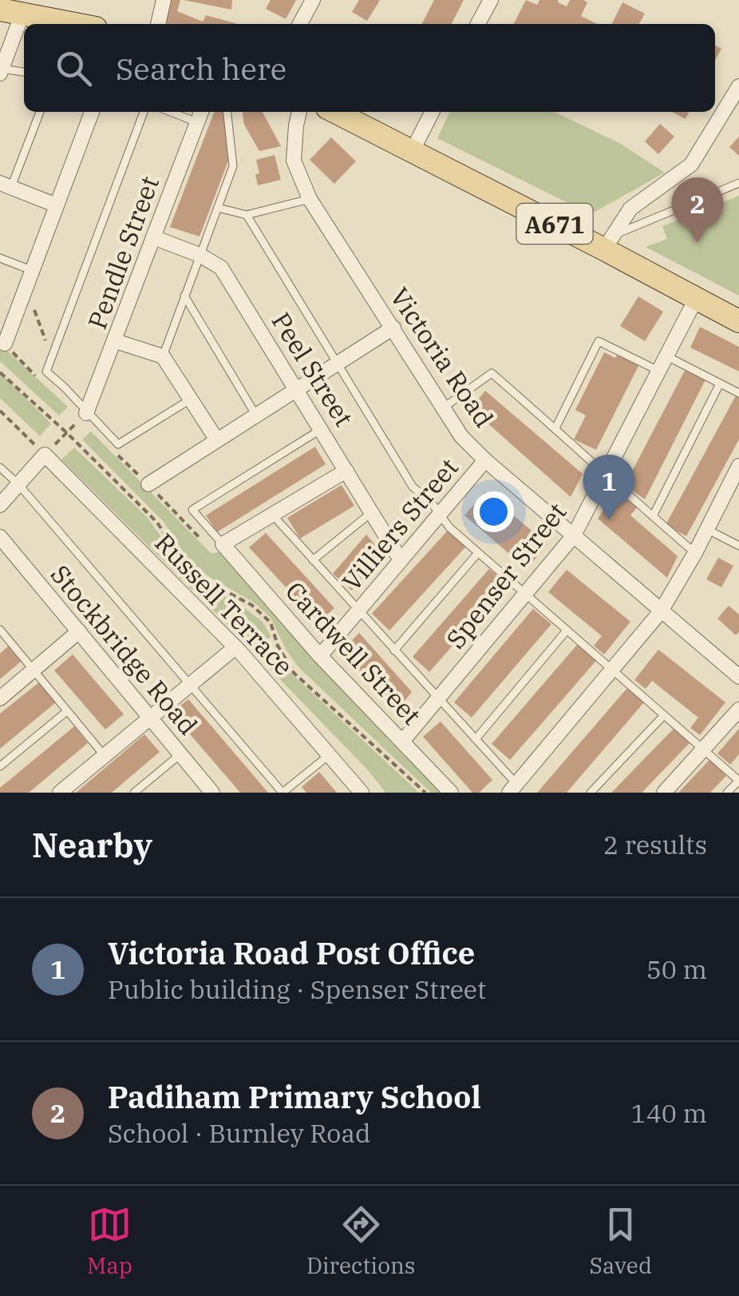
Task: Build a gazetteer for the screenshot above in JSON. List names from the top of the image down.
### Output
{
  "streets": {
    "main road": ["A671"],
    "street": [
      "Pendle Street",
      "Victoria Road",
      "Peel Street",
      "Villiers Street",
      "Spenser Street",
      "Russell Terrace",
      "Stockbridge Road",
      "Cardwell Street"
    ]
  },
  "crossings": [
    ["A671", "Spenser Street"],
    ["Pendle Street", "Peel Street"],
    ["Victoria Road", "Villiers Street"],
    ["Victoria Road", "Spenser Street"],
    ["Peel Street", "Villiers Street"],
    ["Villiers Street", "Cardwell Street"],
    ["Spenser Street", "Cardwell Street"]
  ],
  "page": {
    "search": "Search here",
    "pins": ["2", "1"],
    "heading": ["Nearby", "2 results"],
    "list": [
      {
        "mark": "1",
        "name": "Victoria Road Post Office",
        "note": "Public building · Spenser Street",
        "value": "50 m"
      },
      {
        "mark": "2",
        "name": "Padiham Primary School",
        "note": "School · Burnley Road",
        "value": "140 m"
      }
    ],
    "nav": ["Map", "Directions", "Saved"]
  }
}
